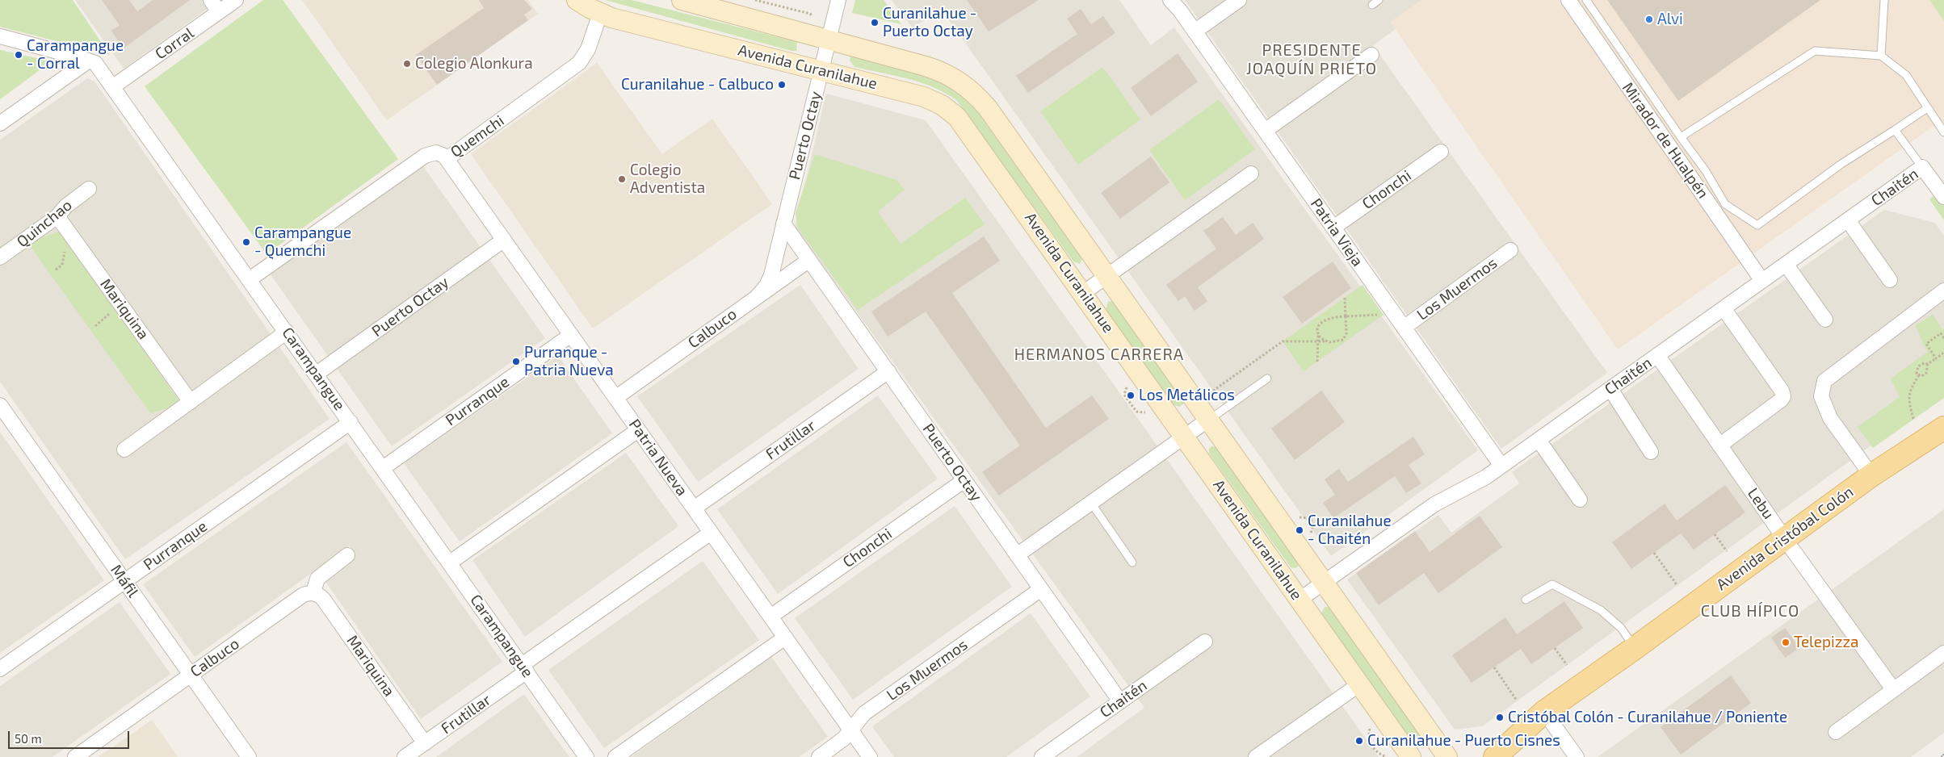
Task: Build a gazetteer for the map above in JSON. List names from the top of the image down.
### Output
{
  "streets": {
    "main road": ["Avenida Curanilahue", "Avenida Cristóbal Colón"],
    "street": [
      "Corral",
      "Puerto Octay",
      "Quemchi",
      "Mirador de Hualpén",
      "Chaitén",
      "Chonchi",
      "Quinchao",
      "Patria Vieja",
      "Los Muermos",
      "Mariquina",
      "Calbuco",
      "Carampangue",
      "Purranque",
      "Frutillar",
      "Patria Nueva",
      "Lebu",
      "Máfil"
    ]
  },
  "crossings": [
    ["Corral", "Carampangue"],
    ["Avenida Curanilahue", "Puerto Octay"],
    ["Avenida Curanilahue", "Quemchi"],
    ["Avenida Curanilahue", "Chaitén"],
    ["Puerto Octay", "Chaitén"],
    ["Puerto Octay", "Chonchi"],
    ["Puerto Octay", "Los Muermos"],
    ["Puerto Octay", "Calbuco"],
    ["Puerto Octay", "Carampangue"],
    ["Puerto Octay", "Frutillar"],
    ["Puerto Octay", "Patria Nueva"],
    ["Quemchi", "Carampangue"],
    ["Quemchi", "Patria Nueva"],
    ["Mirador de Hualpén", "Chaitén"],
    ["Chaitén", "Patria Vieja"],
    ["Chaitén", "Lebu"],
    ["Chonchi", "Patria Vieja"],
    ["Chonchi", "Patria Nueva"],
    ["Quinchao", "Mariquina"],
    ["Patria Vieja", "Los Muermos"],
    ["Los Muermos", "Patria Nueva"],
    ["Mariquina", "Calbuco"],
    ["Mariquina", "Frutillar"],
    ["Calbuco", "Patria Nueva"],
    ["Calbuco", "Máfil"],
    ["Carampangue", "Purranque"],
    ["Carampangue", "Frutillar"],
    ["Purranque", "Patria Nueva"],
    ["Purranque", "Máfil"],
    ["Frutillar", "Patria Nueva"],
    ["Lebu", "Avenida Cristóbal Colón"]
  ],
  "districts": ["PRESIDENTE JOAQUÍN PRIETO", "HERMANOS CARRERA", "CLUB HÍPICO"],
  "places": [
    "Alvi",
    "Curanilahue - Puerto Octay",
    "Carampangue - Corral",
    "Colegio Alonkura",
    "Curanilahue - Calbuco",
    "Colegio Adventista",
    "Carampangue - Quemchi",
    "Purranque - Patria Nueva",
    "Los Metálicos",
    "Curanilahue - Chaitén",
    "Telepizza",
    "Cristóbal Colón - Curanilahue / Poniente",
    "Curanilahue - Puerto Cisnes"
  ],
  "scale_bar": "50 m"
}
